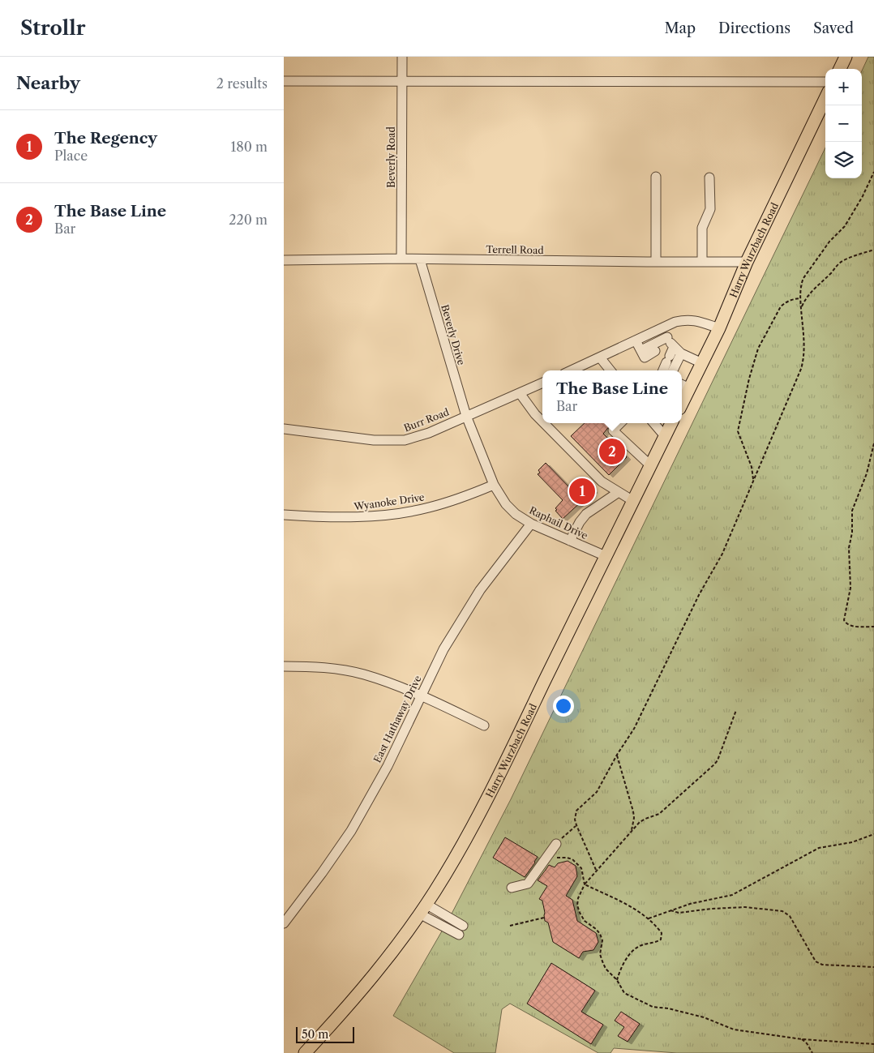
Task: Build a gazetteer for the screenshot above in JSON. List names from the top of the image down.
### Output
{
  "streets": {
    "main road": ["Harry Wurzbach Road"],
    "street": [
      "Beverly Road",
      "Terrell Road",
      "Beverly Drive",
      "Burr Road",
      "Wyanoke Drive",
      "Raphail Drive",
      "East Hathaway Drive"
    ]
  },
  "crossings": [
    ["Beverly Road", "Terrell Road"],
    ["Terrell Road", "Harry Wurzbach Road"],
    ["Terrell Road", "Beverly Drive"],
    ["Harry Wurzbach Road", "Raphail Drive"],
    ["Beverly Drive", "Burr Road"],
    ["Beverly Drive", "Raphail Drive"],
    ["Burr Road", "Raphail Drive"],
    ["Wyanoke Drive", "Raphail Drive"],
    ["Raphail Drive", "East Hathaway Drive"]
  ],
  "scale_bar": "50 m",
  "page": {
    "header": "Strollr",
    "nav": ["Map", "Directions", "Saved"],
    "heading": ["Nearby", "2 results"],
    "map_buttons": ["+", "−"],
    "list": [
      {
        "mark": "1",
        "name": "The Regency",
        "note": "Place",
        "value": "180 m"
      },
      {
        "mark": "2",
        "name": "The Base Line",
        "note": "Bar",
        "value": "220 m"
      }
    ],
    "popup": ["The Base Line", "Bar"],
    "pins": ["2", "1"],
    "scale": "50 m"
  }
}
